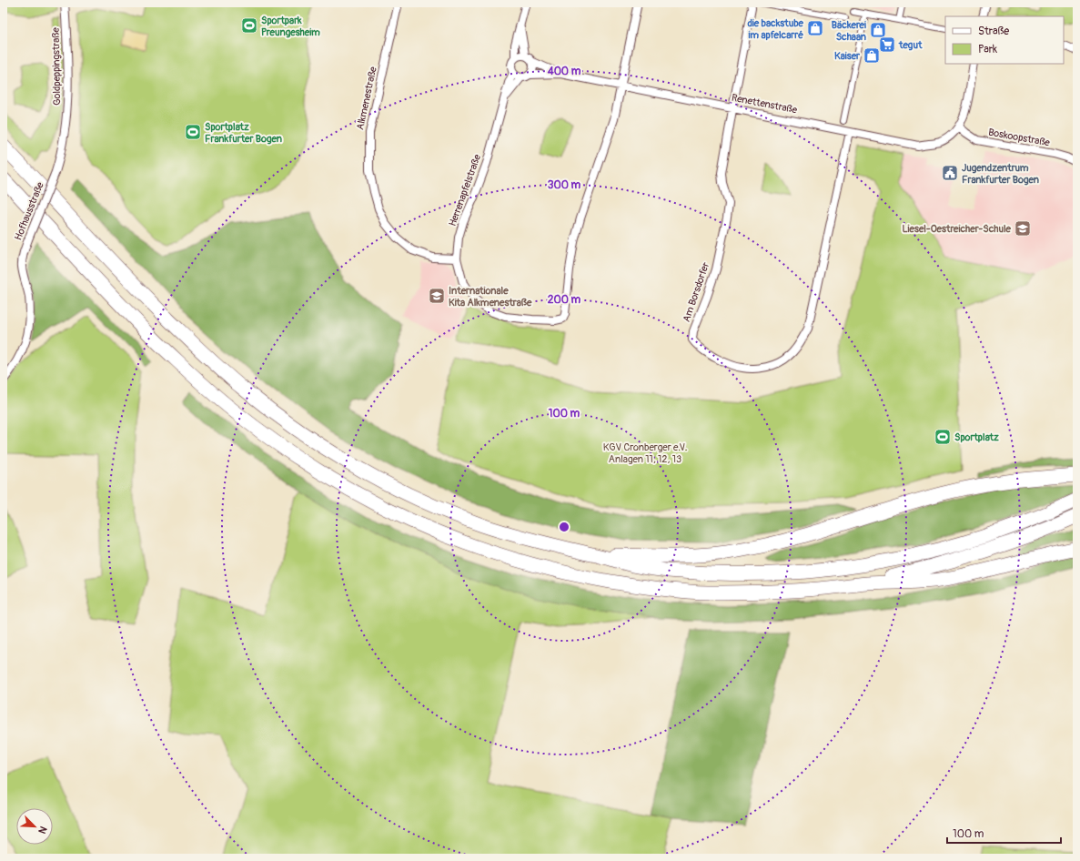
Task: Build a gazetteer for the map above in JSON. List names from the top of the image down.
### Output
{
  "streets": {
    "street": [
      "Goldpeppingstraße",
      "Alkmenestraße",
      "Renettenstraße",
      "Boskoopstraße",
      "Herrenapfelstraße",
      "Hofhausstraße",
      "Am Borsdorfer"
    ]
  },
  "crossings": [
    ["Goldpeppingstraße", "Hofhausstraße"],
    ["Alkmenestraße", "Herrenapfelstraße"],
    ["Renettenstraße", "Boskoopstraße"],
    ["Renettenstraße", "Herrenapfelstraße"],
    ["Renettenstraße", "Am Borsdorfer"]
  ],
  "parks": ["KGV Cronberger e.V. Anlagen 11, 12, 13"],
  "places": {
    "sports": ["Sportpark Preungesheim", "Sportplatz Frankfurter Bogen", "Sportplatz"],
    "shop": ["die backstube im apfelcarré", "Bäckerei Schaan", "Kaiser"],
    "supermarket": ["tegut"],
    "public building": ["Jugendzentrum Frankfurter Bogen"],
    "school or university": ["Liesel-Oestreicher-Schule", "Internationale Kita Alkmenestraße"]
  },
  "legend": ["Straße", "Park"],
  "scale_bar": "100 m",
  "north": "bottom right",
  "rings": [
    "400 m",
    "300 m",
    "200 m",
    "100 m"
  ]
}
